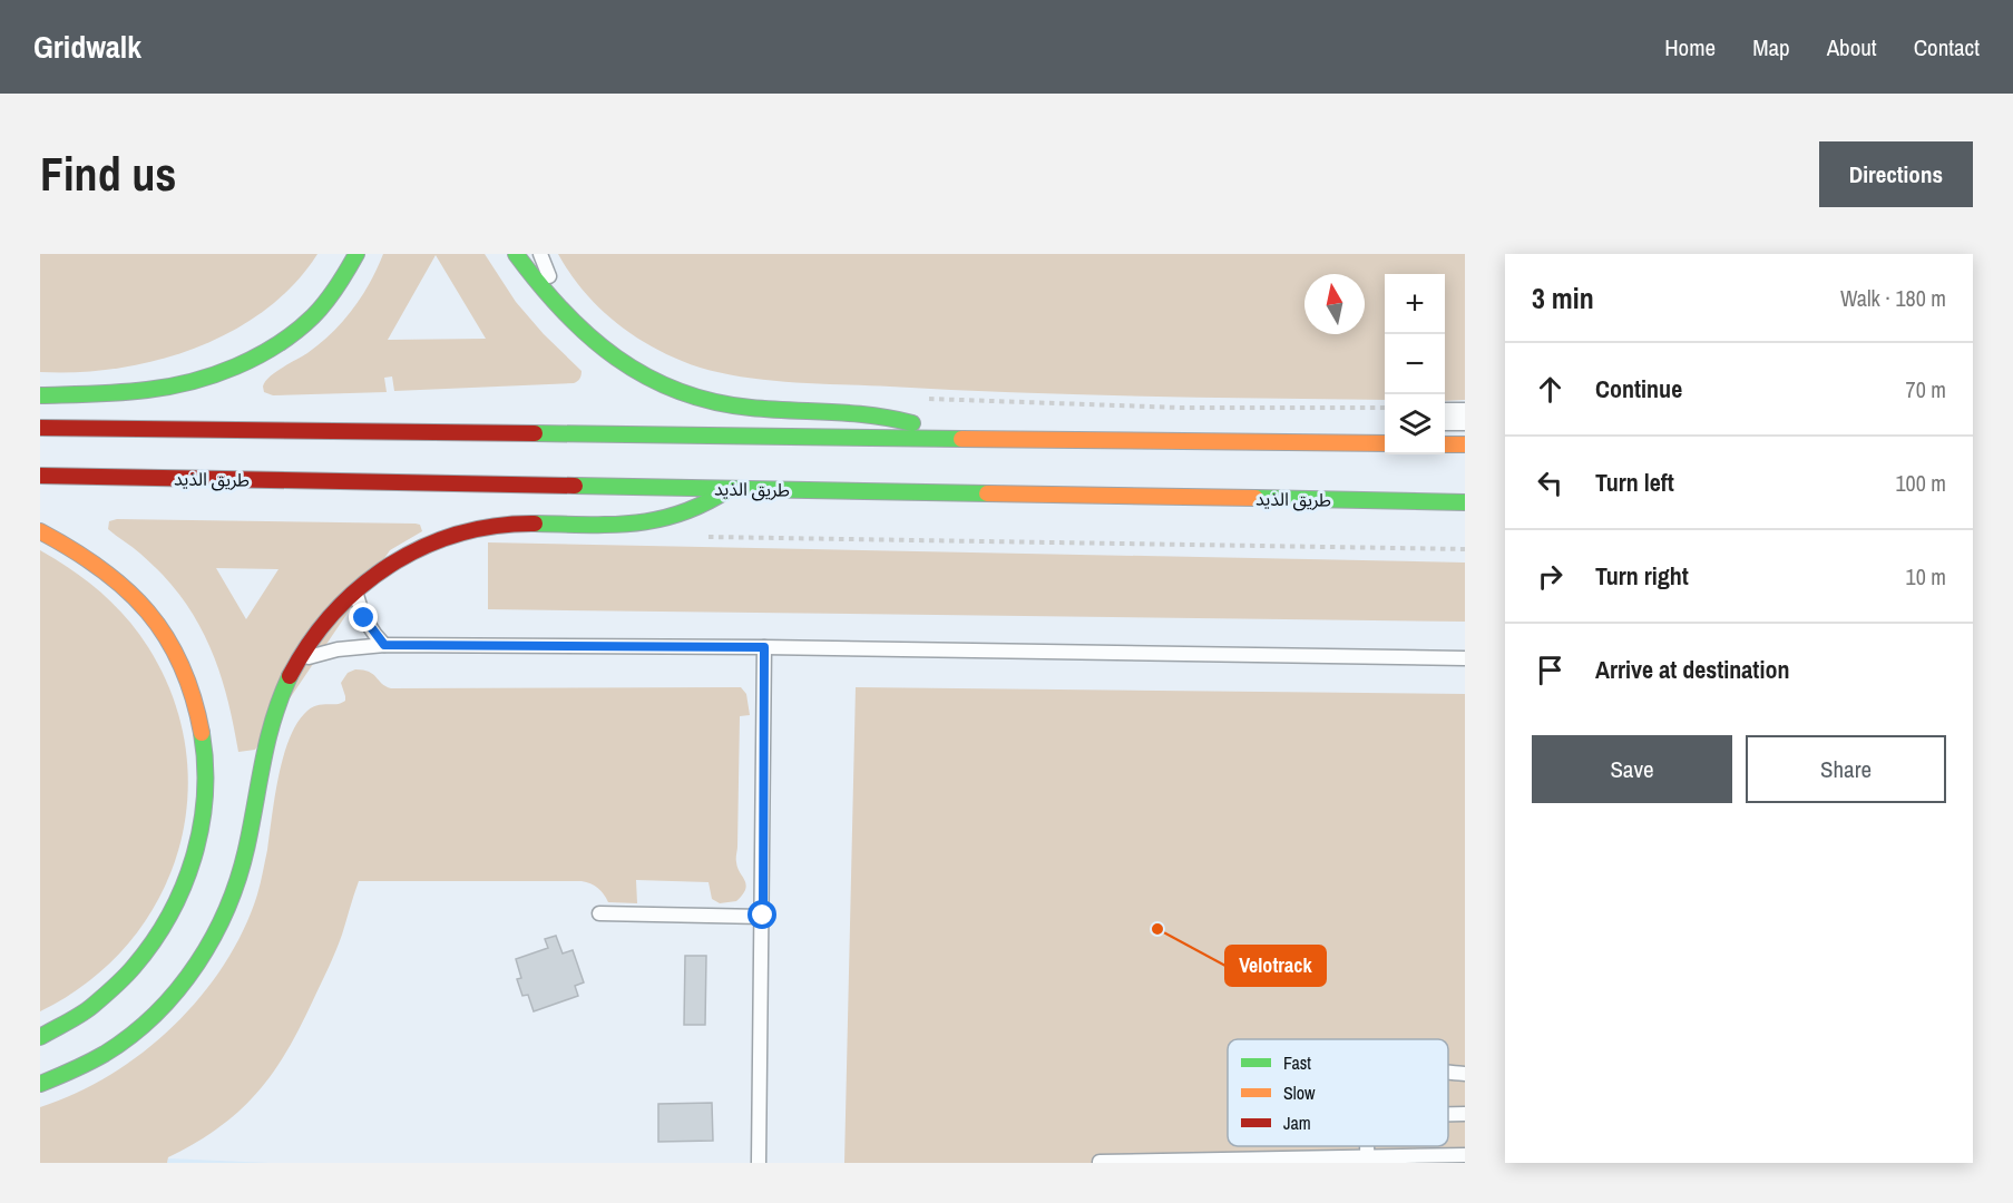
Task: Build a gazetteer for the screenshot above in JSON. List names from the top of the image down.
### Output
{
  "streets": {
    "highway": ["طريق الذيد"]
  },
  "places": ["Velotrack"],
  "legend": ["Fast", "Slow", "Jam"],
  "north": "top",
  "page": {
    "header": "Gridwalk",
    "nav": [
      "Home",
      "Map",
      "About",
      "Contact"
    ],
    "buttons": [
      "Directions",
      ["Save", "Share"]
    ],
    "title": "Find us",
    "heading": ["3 min", "Walk · 180 m"],
    "map_buttons": ["+", "−"],
    "list": [
      ["Continue", "70 m"],
      ["Turn left", "100 m"],
      ["Turn right", "10 m"],
      "Arrive at destination"
    ]
  }
}
